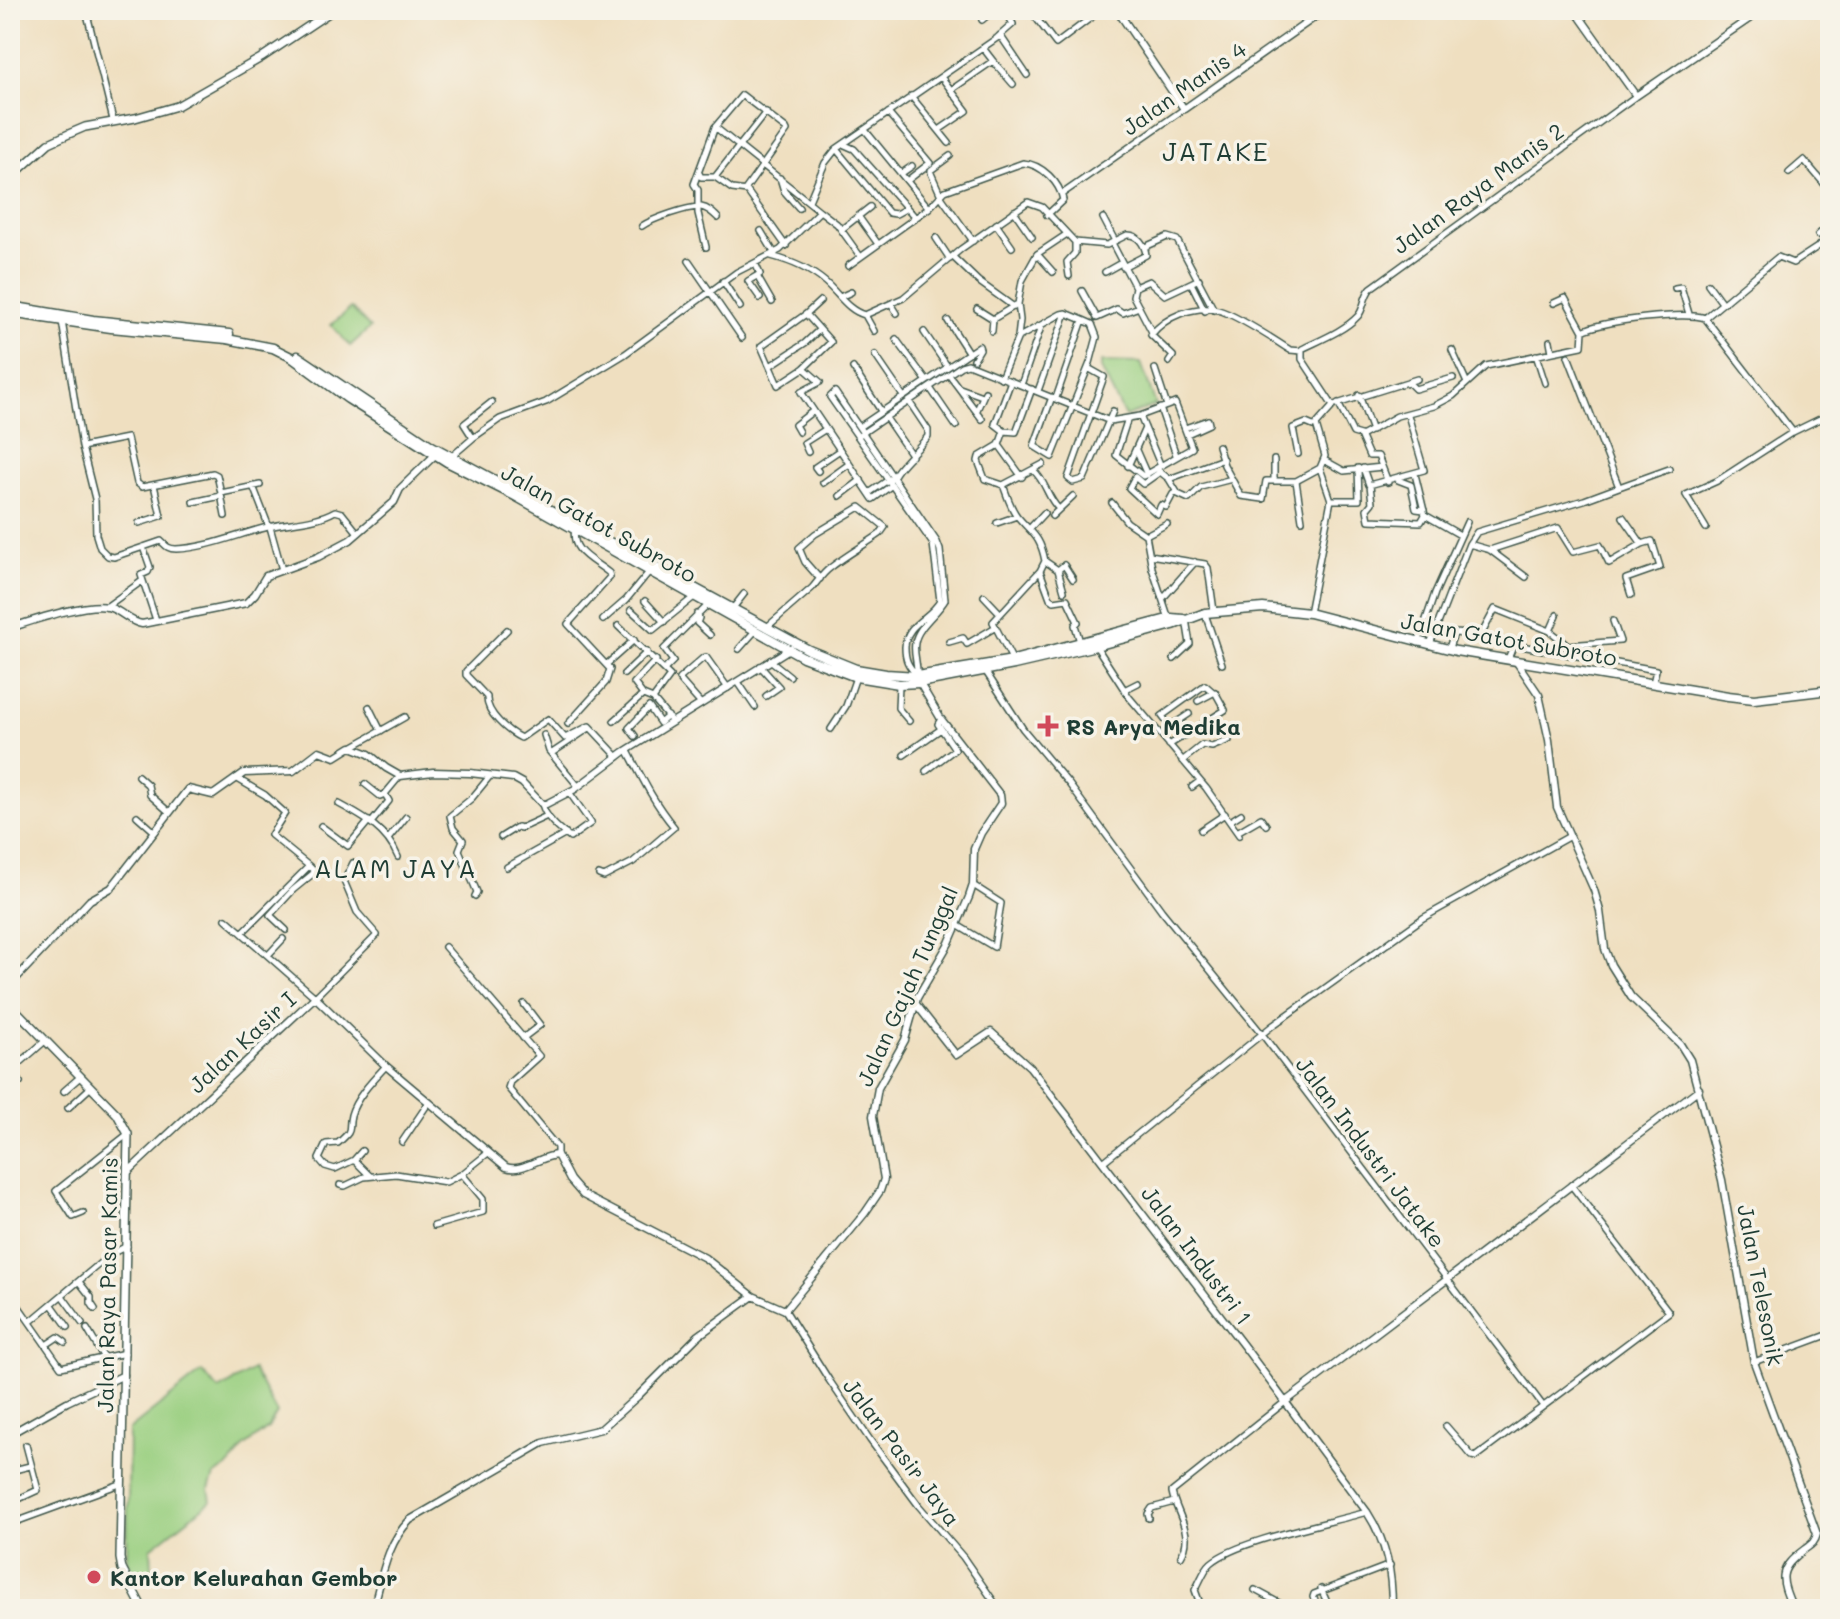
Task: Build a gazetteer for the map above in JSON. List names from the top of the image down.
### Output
{
  "streets": {
    "highway": ["Jalan Gatot Subroto"],
    "main road": ["Jalan Raya Pasar Kamis"],
    "street": [
      "Jalan Manis 4",
      "Jalan Raya Manis 2",
      "Jalan Gajah Tunggal",
      "Jalan Kasir I",
      "Jalan Industri Jatake",
      "Jalan Industri 1",
      "Jalan Telesonik",
      "Jalan Pasir Jaya"
    ]
  },
  "crossings": [
    ["Jalan Gatot Subroto", "Jalan Gajah Tunggal"],
    ["Jalan Gatot Subroto", "Jalan Industri Jatake"],
    ["Jalan Gatot Subroto", "Jalan Telesonik"],
    ["Jalan Gajah Tunggal", "Jalan Industri 1"],
    ["Jalan Gajah Tunggal", "Jalan Pasir Jaya"],
    ["Jalan Kasir I", "Jalan Raya Pasar Kamis"]
  ],
  "districts": ["JATAKE", "ALAM JAYA"],
  "places": {
    "health": ["RS Arya Medika"],
    "other": ["Kantor Kelurahan Gembor"]
  }
}
